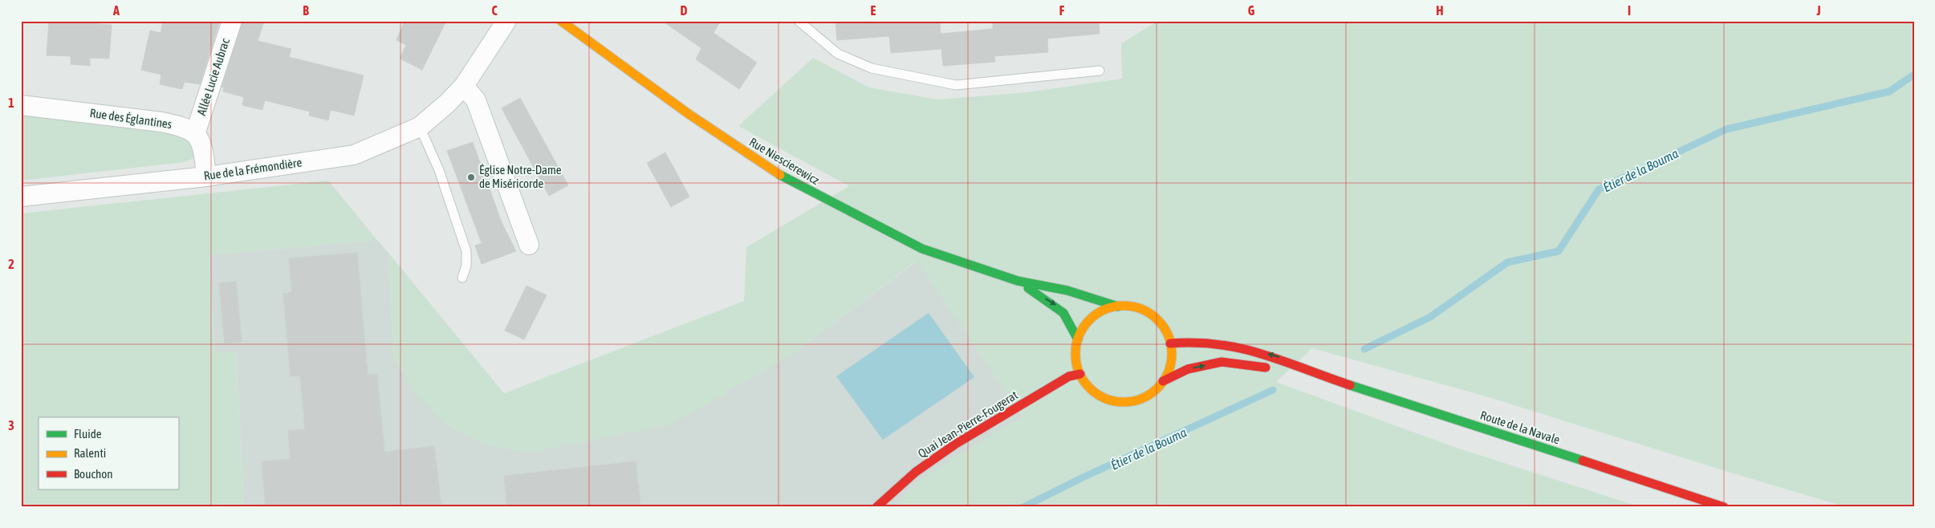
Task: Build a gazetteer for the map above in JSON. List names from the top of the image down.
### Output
{
  "streets": {
    "main road": ["Rue Niescierewicz", "Quai Jean-Pierre-Fougerat", "Route de la Navale"],
    "street": ["Allée Lucie Aubrac", "Rue des Églantines", "Rue de la Frémondière"]
  },
  "crossings": [
    ["Allée Lucie Aubrac", "Rue des Églantines"],
    ["Rue Niescierewicz", "Quai Jean-Pierre-Fougerat"],
    ["Rue Niescierewicz", "Route de la Navale"],
    ["Quai Jean-Pierre-Fougerat", "Route de la Navale"]
  ],
  "water": ["Étier de la Bouma"],
  "places": ["Église Notre-Dame de Miséricorde"],
  "legend": ["Fluide", "Ralenti", "Bouchon"],
  "grid": {
    "columns": [
      "A",
      "B",
      "C",
      "D",
      "E",
      "F",
      "G",
      "H",
      "I",
      "J"
    ],
    "rows": ["1", "2", "3"]
  }
}
